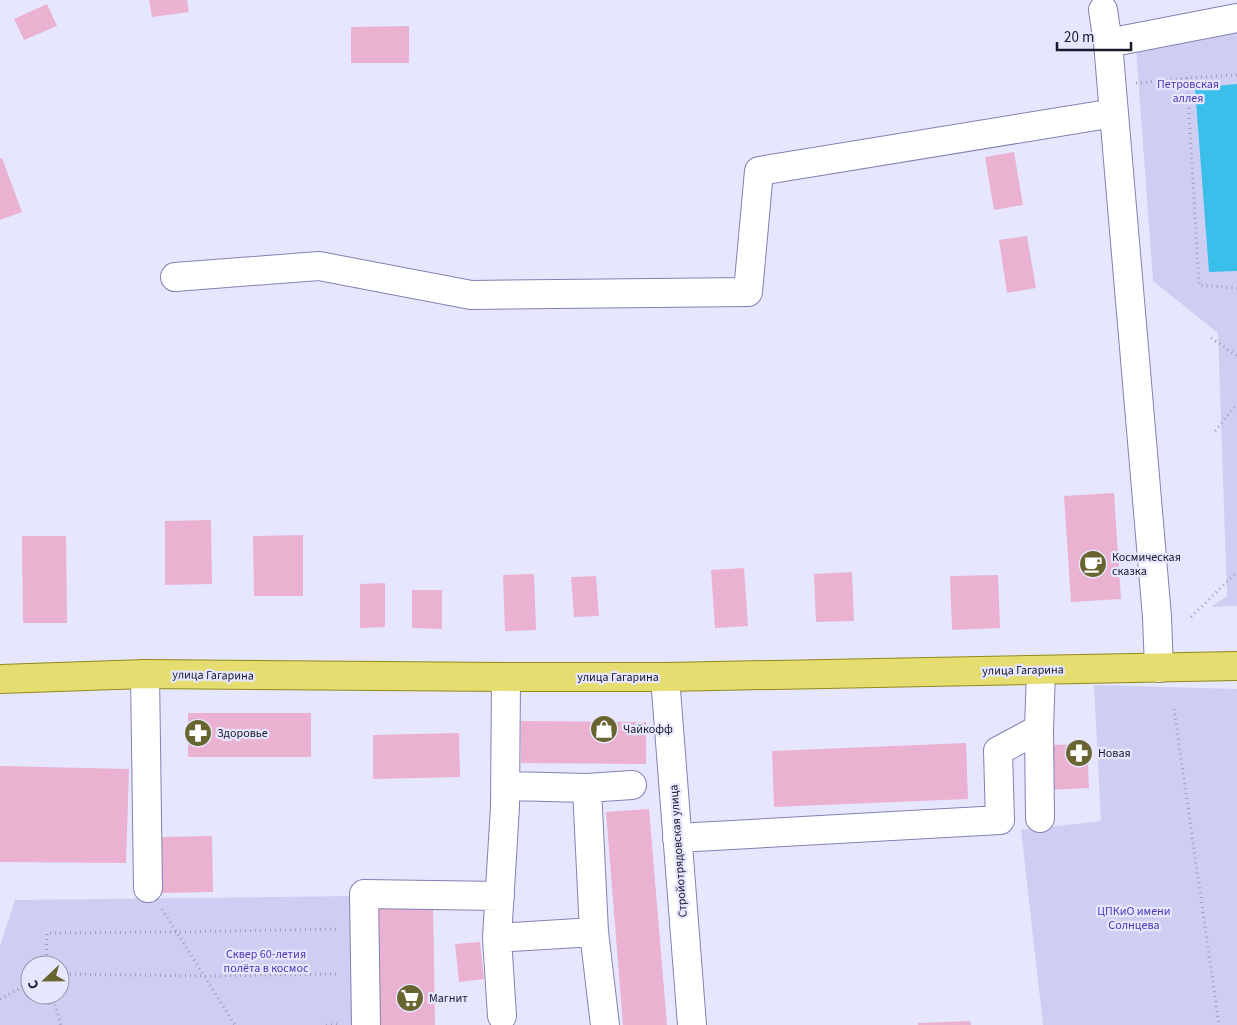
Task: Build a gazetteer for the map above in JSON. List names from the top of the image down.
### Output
{
  "streets": {
    "main road": ["улица Гагарина"],
    "street": ["Стройотрядовская улица"]
  },
  "crossings": [
    ["улица Гагарина", "Стройотрядовская улица"]
  ],
  "parks": ["Петровская аллея", "ЦПКиО имени Солнцева", "Сквер 60-летия полёта в космос"],
  "places": {
    "cafe": ["Космическая сказка"],
    "shop": ["Чайкофф"],
    "pharmacy": ["Здоровье", "Новая"],
    "supermarket": ["Магнит"]
  },
  "scale_bar": "20 m",
  "north": "left"
}
